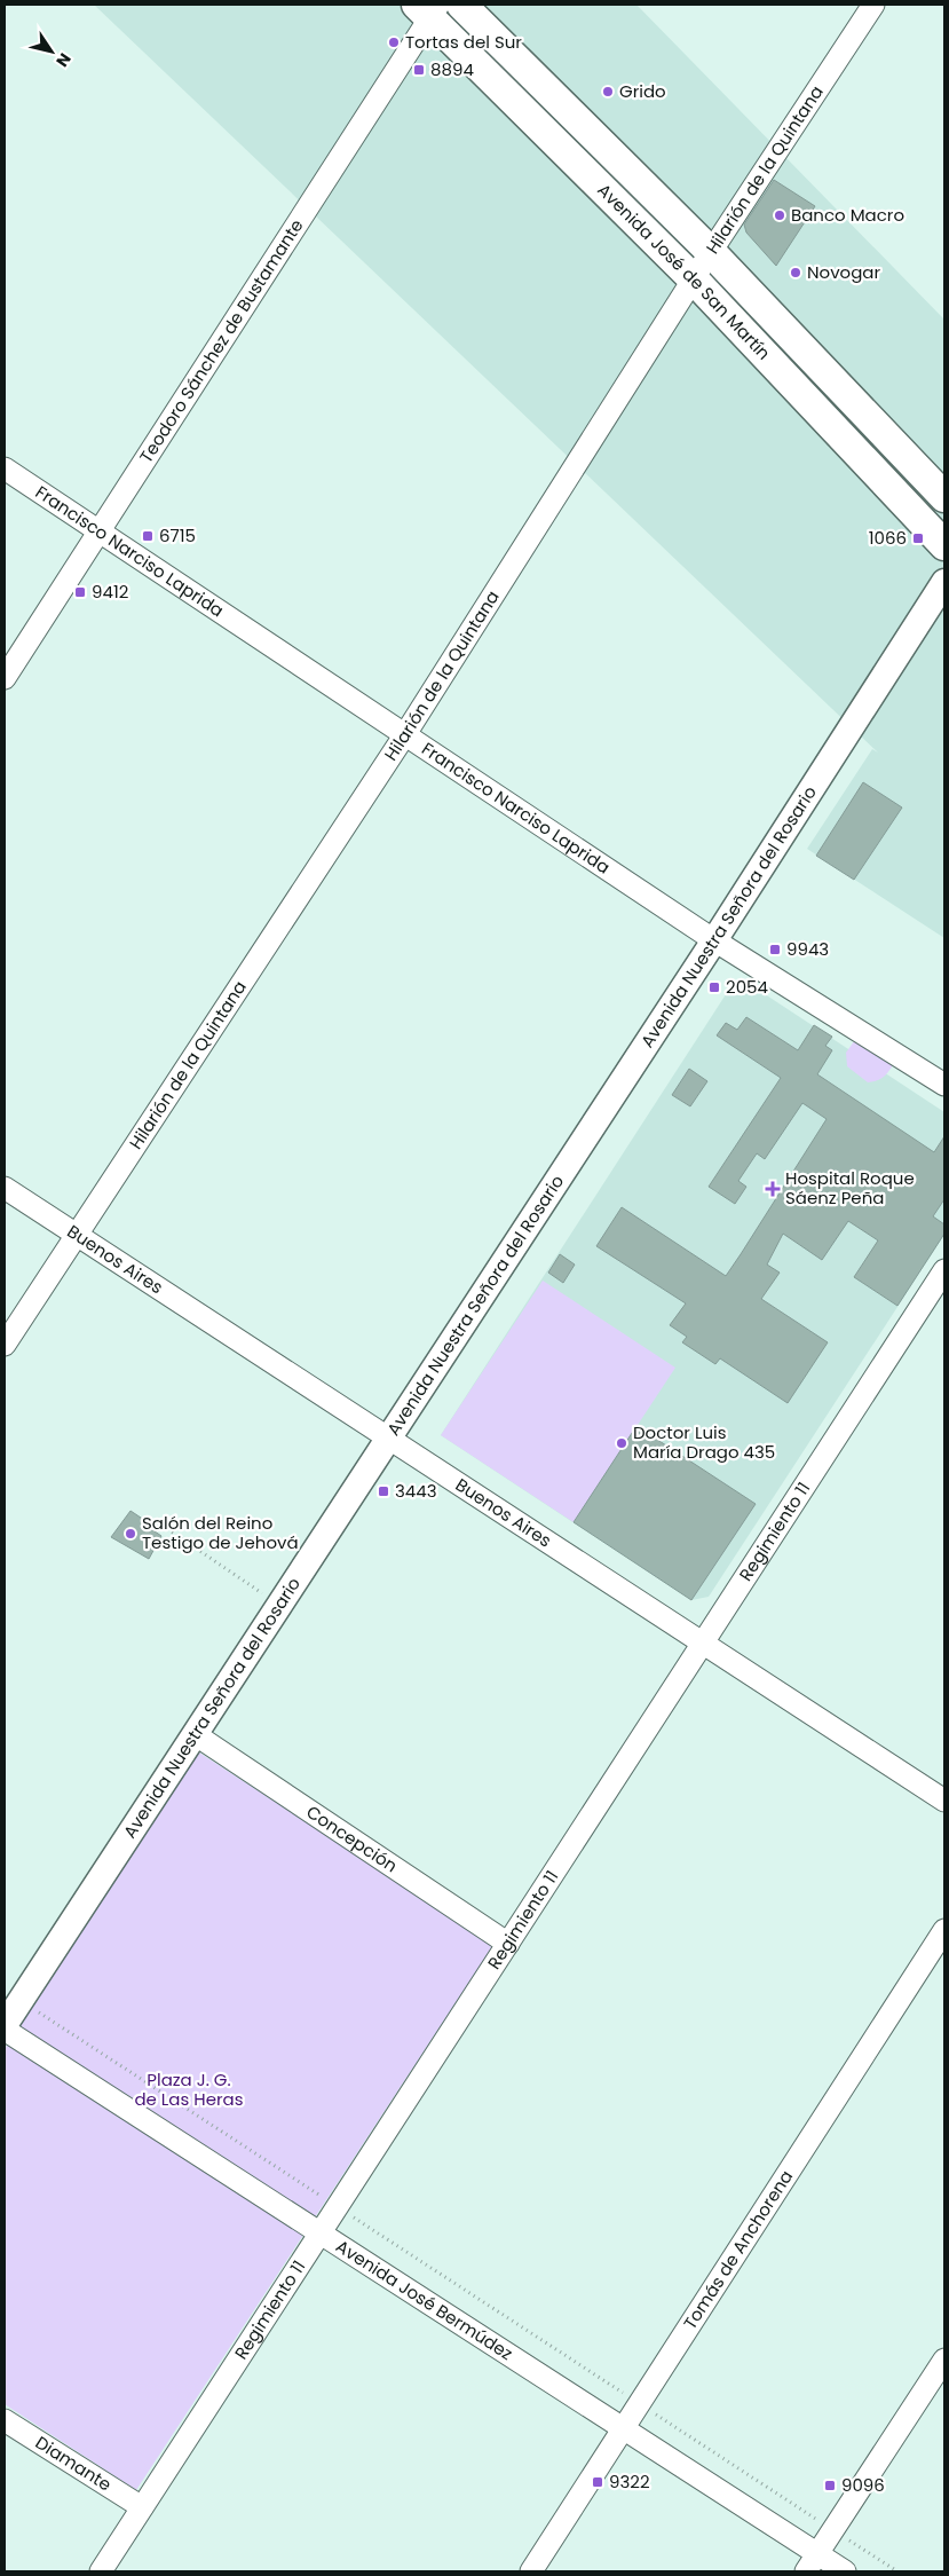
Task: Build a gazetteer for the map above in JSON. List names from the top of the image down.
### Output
{
  "streets": {
    "main road": ["Avenida José de San Martín"],
    "street": [
      "Hilarión de la Quintana",
      "Teodoro Sánchez de Bustamante",
      "Francisco Narciso Laprida",
      "Avenida Nuestra Señora del Rosario",
      "Buenos Aires",
      "Regimiento 11",
      "Concepción",
      "Tomás de Anchorena",
      "Avenida José Bermúdez",
      "Diamante"
    ]
  },
  "crossings": [
    ["Hilarión de la Quintana", "Avenida José de San Martín"],
    ["Hilarión de la Quintana", "Francisco Narciso Laprida"],
    ["Hilarión de la Quintana", "Buenos Aires"],
    ["Avenida José de San Martín", "Teodoro Sánchez de Bustamante"],
    ["Teodoro Sánchez de Bustamante", "Francisco Narciso Laprida"],
    ["Francisco Narciso Laprida", "Avenida Nuestra Señora del Rosario"],
    ["Avenida Nuestra Señora del Rosario", "Buenos Aires"],
    ["Avenida Nuestra Señora del Rosario", "Concepción"],
    ["Avenida Nuestra Señora del Rosario", "Avenida José Bermúdez"],
    ["Buenos Aires", "Regimiento 11"],
    ["Regimiento 11", "Concepción"],
    ["Regimiento 11", "Avenida José Bermúdez"],
    ["Regimiento 11", "Diamante"],
    ["Tomás de Anchorena", "Avenida José Bermúdez"]
  ],
  "parks": ["Plaza J. G. de Las Heras"],
  "places": {
    "other": [
      "Tortas del Sur",
      "Grido",
      "Banco Macro",
      "Novogar",
      "Doctor Luis María Drago 435",
      "Salón del Reino Testigo de Jehová"
    ],
    "transit": [
      "8894",
      "6715",
      "1066",
      "9412",
      "9943",
      "2054",
      "3443",
      "9322",
      "9096"
    ],
    "health": ["Hospital Roque Sáenz Peña"]
  },
  "north": "bottom right"
}
